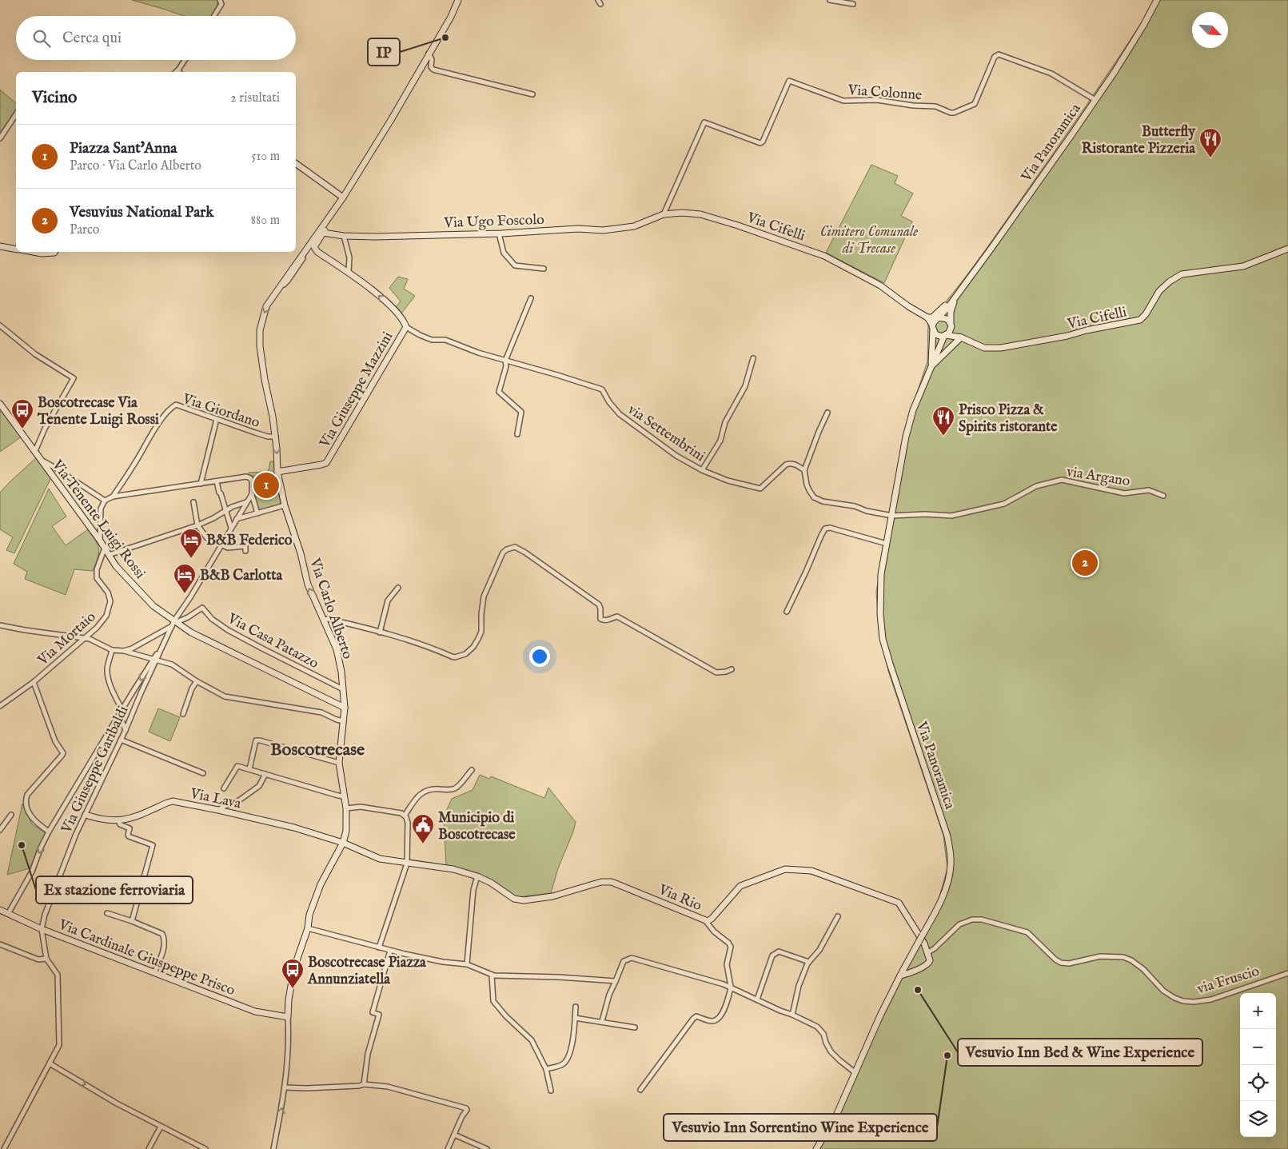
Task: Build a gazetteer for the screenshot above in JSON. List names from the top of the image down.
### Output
{
  "streets": {
    "street": [
      "Via Colonne",
      "Via Panoramica",
      "Via Ugo Foscolo",
      "Via Cifelli",
      "Via Giuseppe Mazzini",
      "Via Giordano",
      "via Settembrini",
      "via Argano",
      "Via Tenente Luigi Rossi",
      "Via Carlo Alberto",
      "Via Mortaio",
      "Via Casa Patazzo",
      "Via Giuseppe Garibaldi",
      "Via Lava",
      "Via Rio",
      "Via Cardinale Giuspeppe Prisco",
      "via Fruscio"
    ]
  },
  "crossings": [
    ["Via Colonne", "Via Panoramica"],
    ["Via Colonne", "Via Ugo Foscolo"],
    ["Via Colonne", "Via Cifelli"],
    ["Via Panoramica", "Via Cifelli"],
    ["Via Panoramica", "via Argano"],
    ["Via Ugo Foscolo", "Via Cifelli"],
    ["Via Giuseppe Mazzini", "via Settembrini"],
    ["Via Giuseppe Mazzini", "Via Carlo Alberto"],
    ["Via Giordano", "Via Carlo Alberto"],
    ["Via Tenente Luigi Rossi", "Via Carlo Alberto"],
    ["Via Tenente Luigi Rossi", "Via Mortaio"],
    ["Via Tenente Luigi Rossi", "Via Casa Patazzo"],
    ["Via Carlo Alberto", "Via Casa Patazzo"],
    ["Via Carlo Alberto", "Via Lava"],
    ["Via Carlo Alberto", "Via Rio"],
    ["Via Carlo Alberto", "Via Cardinale Giuspeppe Prisco"],
    ["Via Giuseppe Garibaldi", "Via Lava"],
    ["Via Giuseppe Garibaldi", "Via Cardinale Giuspeppe Prisco"],
    ["Via Lava", "Via Rio"],
    ["Via Rio", "via Fruscio"]
  ],
  "districts": ["Boscotrecase"],
  "parks": ["Cimitero Comunale di Trecase"],
  "places": {
    "other": [
      "IP",
      "Ex stazione ferroviaria",
      "Vesuvio Inn Bed & Wine Experience",
      "Vesuvio Inn Sorrentino Wine Experience"
    ],
    "restaurant": ["Butterfly Ristorante Pizzeria", "Prisco Pizza & Spirits ristorante"],
    "bus stop": ["Boscotrecase Via Tenente Luigi Rossi", "Boscotrecase Piazza Annunziatella"],
    "hotel": ["B&B Federico", "B&B Carlotta"],
    "public building": ["Municipio di Boscotrecase"]
  },
  "north": "bottom right",
  "page": {
    "search": "Cerca qui",
    "heading": ["Vicino", "2 risultati"],
    "list": [
      {
        "mark": "1",
        "name": "Piazza Sant'Anna",
        "note": "Parco · Via Carlo Alberto",
        "value": "510 m"
      },
      {
        "mark": "2",
        "name": "Vesuvius National Park",
        "note": "Parco",
        "value": "880 m"
      }
    ],
    "pins": ["1", "2"],
    "map_buttons": ["+", "−"]
  }
}
